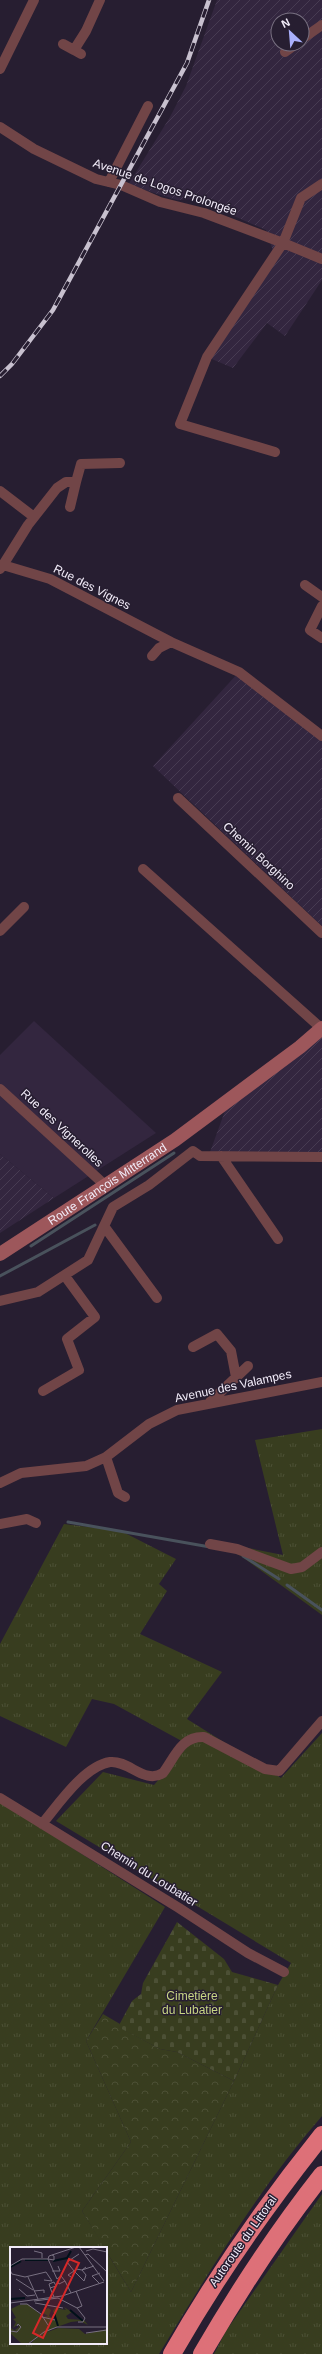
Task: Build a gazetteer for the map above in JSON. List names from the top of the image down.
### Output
{
  "streets": {
    "highway": ["Autoroute du Littoral"],
    "main road": ["Route François Mitterrand"],
    "street": [
      "Avenue de Logos Prolongée",
      "Rue des Vignes",
      "Chemin Borghino",
      "Rue des Vignerolles",
      "Avenue des Valampes",
      "Chemin du Loubatier"
    ]
  },
  "crossings": [
    ["Rue des Vignerolles", "Route François Mitterrand"]
  ],
  "parks": ["Cimetière du Lubatier"],
  "north": "top left"
}
